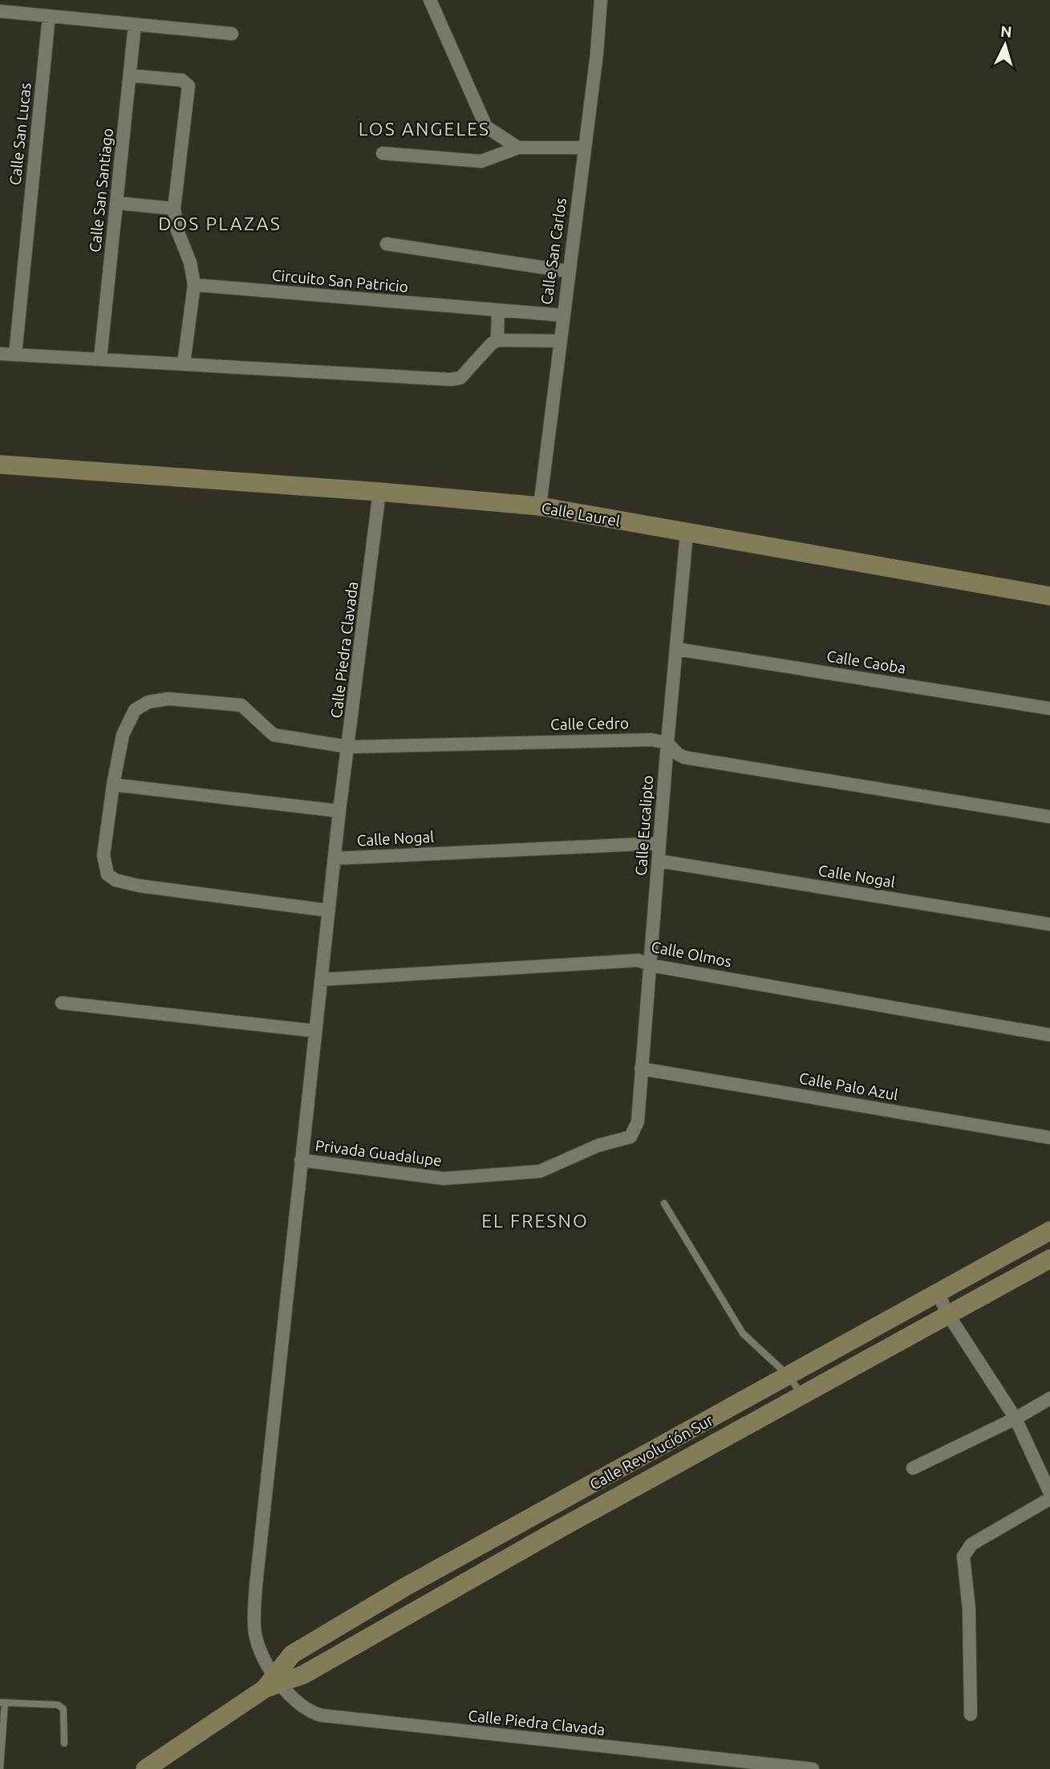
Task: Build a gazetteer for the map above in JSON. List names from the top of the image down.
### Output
{
  "streets": {
    "main road": ["Calle Laurel", "Calle Revolución Sur"],
    "street": [
      "Calle San Lucas",
      "Calle San Santiago",
      "Calle San Carlos",
      "Circuito San Patricio",
      "Calle Piedra Clavada",
      "Calle Caoba",
      "Calle Cedro",
      "Calle Eucalipto",
      "Calle Nogal",
      "Calle Olmos",
      "Calle Palo Azul",
      "Privada Guadalupe"
    ]
  },
  "crossings": [
    ["Calle San Carlos", "Circuito San Patricio"],
    ["Calle San Carlos", "Calle Laurel"],
    ["Calle Laurel", "Calle Piedra Clavada"],
    ["Calle Laurel", "Calle Eucalipto"],
    ["Calle Piedra Clavada", "Calle Cedro"],
    ["Calle Piedra Clavada", "Calle Nogal"],
    ["Calle Piedra Clavada", "Calle Olmos"],
    ["Calle Piedra Clavada", "Privada Guadalupe"],
    ["Calle Piedra Clavada", "Calle Revolución Sur"],
    ["Calle Caoba", "Calle Eucalipto"],
    ["Calle Cedro", "Calle Eucalipto"],
    ["Calle Eucalipto", "Calle Nogal"],
    ["Calle Eucalipto", "Calle Olmos"],
    ["Calle Eucalipto", "Calle Palo Azul"],
    ["Calle Eucalipto", "Privada Guadalupe"]
  ],
  "districts": ["LOS ANGELES", "DOS PLAZAS", "EL FRESNO"],
  "north": "top"
}
